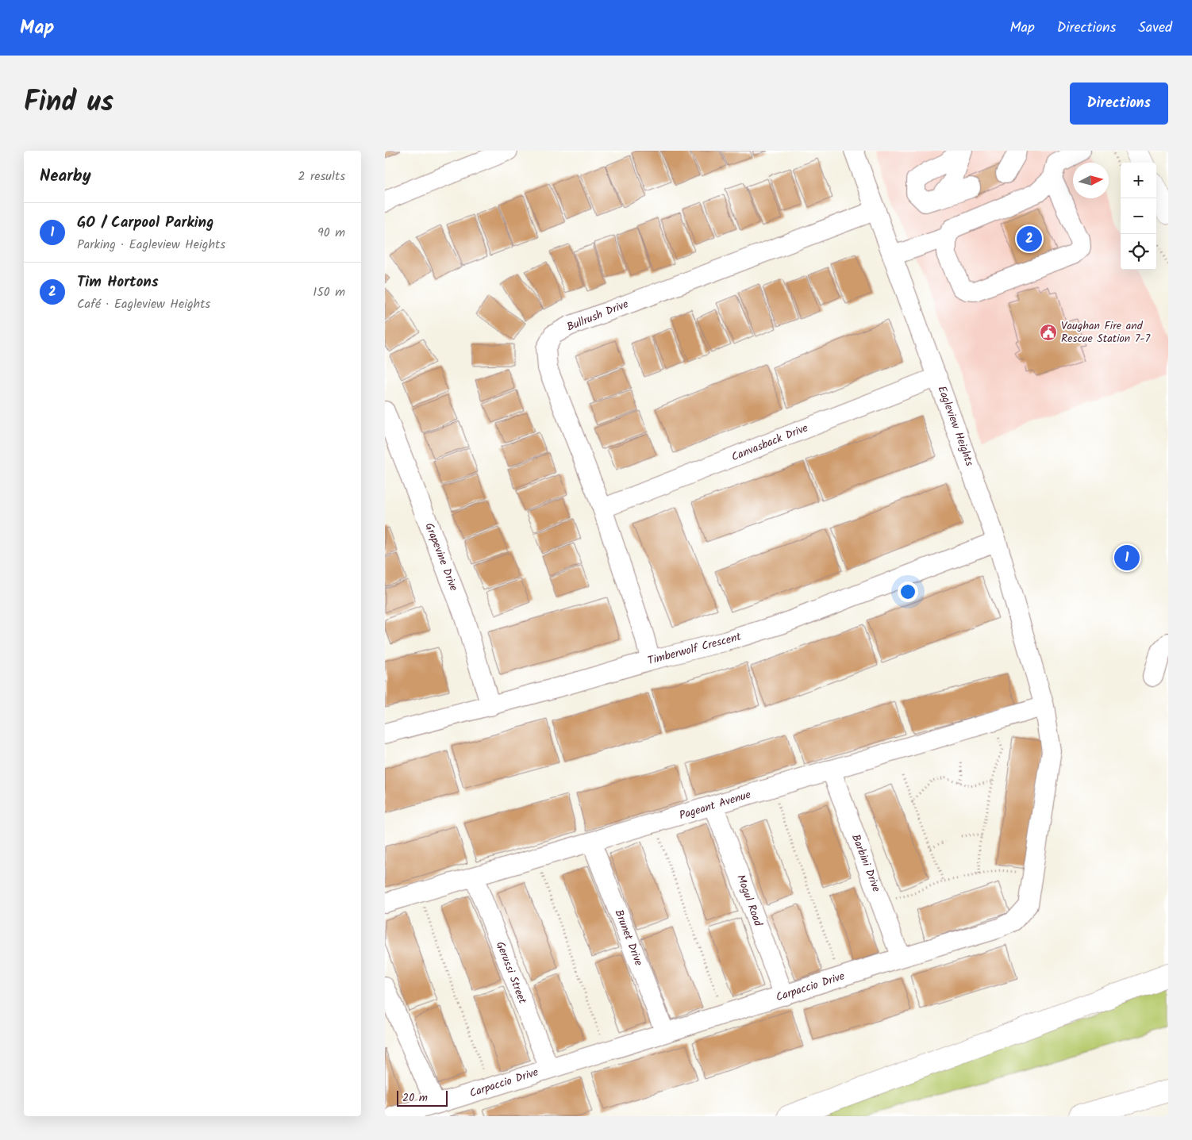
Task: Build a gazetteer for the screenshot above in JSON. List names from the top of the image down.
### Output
{
  "streets": {
    "street": [
      "Bullrush Drive",
      "Eagleview Heights",
      "Canvasback Drive",
      "Grapevine Drive",
      "Timberwolf Crescent",
      "Pageant Avenue",
      "Barbini Drive",
      "Mogul Road",
      "Brunet Drive",
      "Gerussi Street",
      "Carpaccio Drive"
    ]
  },
  "crossings": [
    ["Bullrush Drive", "Eagleview Heights"],
    ["Bullrush Drive", "Canvasback Drive"],
    ["Bullrush Drive", "Timberwolf Crescent"],
    ["Eagleview Heights", "Canvasback Drive"],
    ["Eagleview Heights", "Timberwolf Crescent"],
    ["Eagleview Heights", "Pageant Avenue"],
    ["Eagleview Heights", "Carpaccio Drive"],
    ["Grapevine Drive", "Timberwolf Crescent"],
    ["Pageant Avenue", "Barbini Drive"],
    ["Pageant Avenue", "Mogul Road"],
    ["Pageant Avenue", "Brunet Drive"],
    ["Pageant Avenue", "Gerussi Street"],
    ["Pageant Avenue", "Carpaccio Drive"],
    ["Barbini Drive", "Carpaccio Drive"],
    ["Mogul Road", "Carpaccio Drive"],
    ["Brunet Drive", "Carpaccio Drive"],
    ["Gerussi Street", "Carpaccio Drive"]
  ],
  "places": {
    "public building": ["Vaughan Fire and Rescue Station 7-7"]
  },
  "scale_bar": "20 m",
  "north": "right",
  "page": {
    "header": "Map",
    "nav": ["Map", "Directions", "Saved"],
    "title": "Find us",
    "buttons": "Directions",
    "heading": ["Nearby", "2 results"],
    "map_buttons": ["+", "−"],
    "list": [
      {
        "mark": "1",
        "name": "GO / Carpool Parking",
        "note": "Parking · Eagleview Heights",
        "value": "90 m"
      },
      {
        "mark": "2",
        "name": "Tim Hortons",
        "note": "Café · Eagleview Heights",
        "value": "150 m"
      }
    ],
    "pins": ["2", "1"],
    "scale": "20 m"
  }
}
